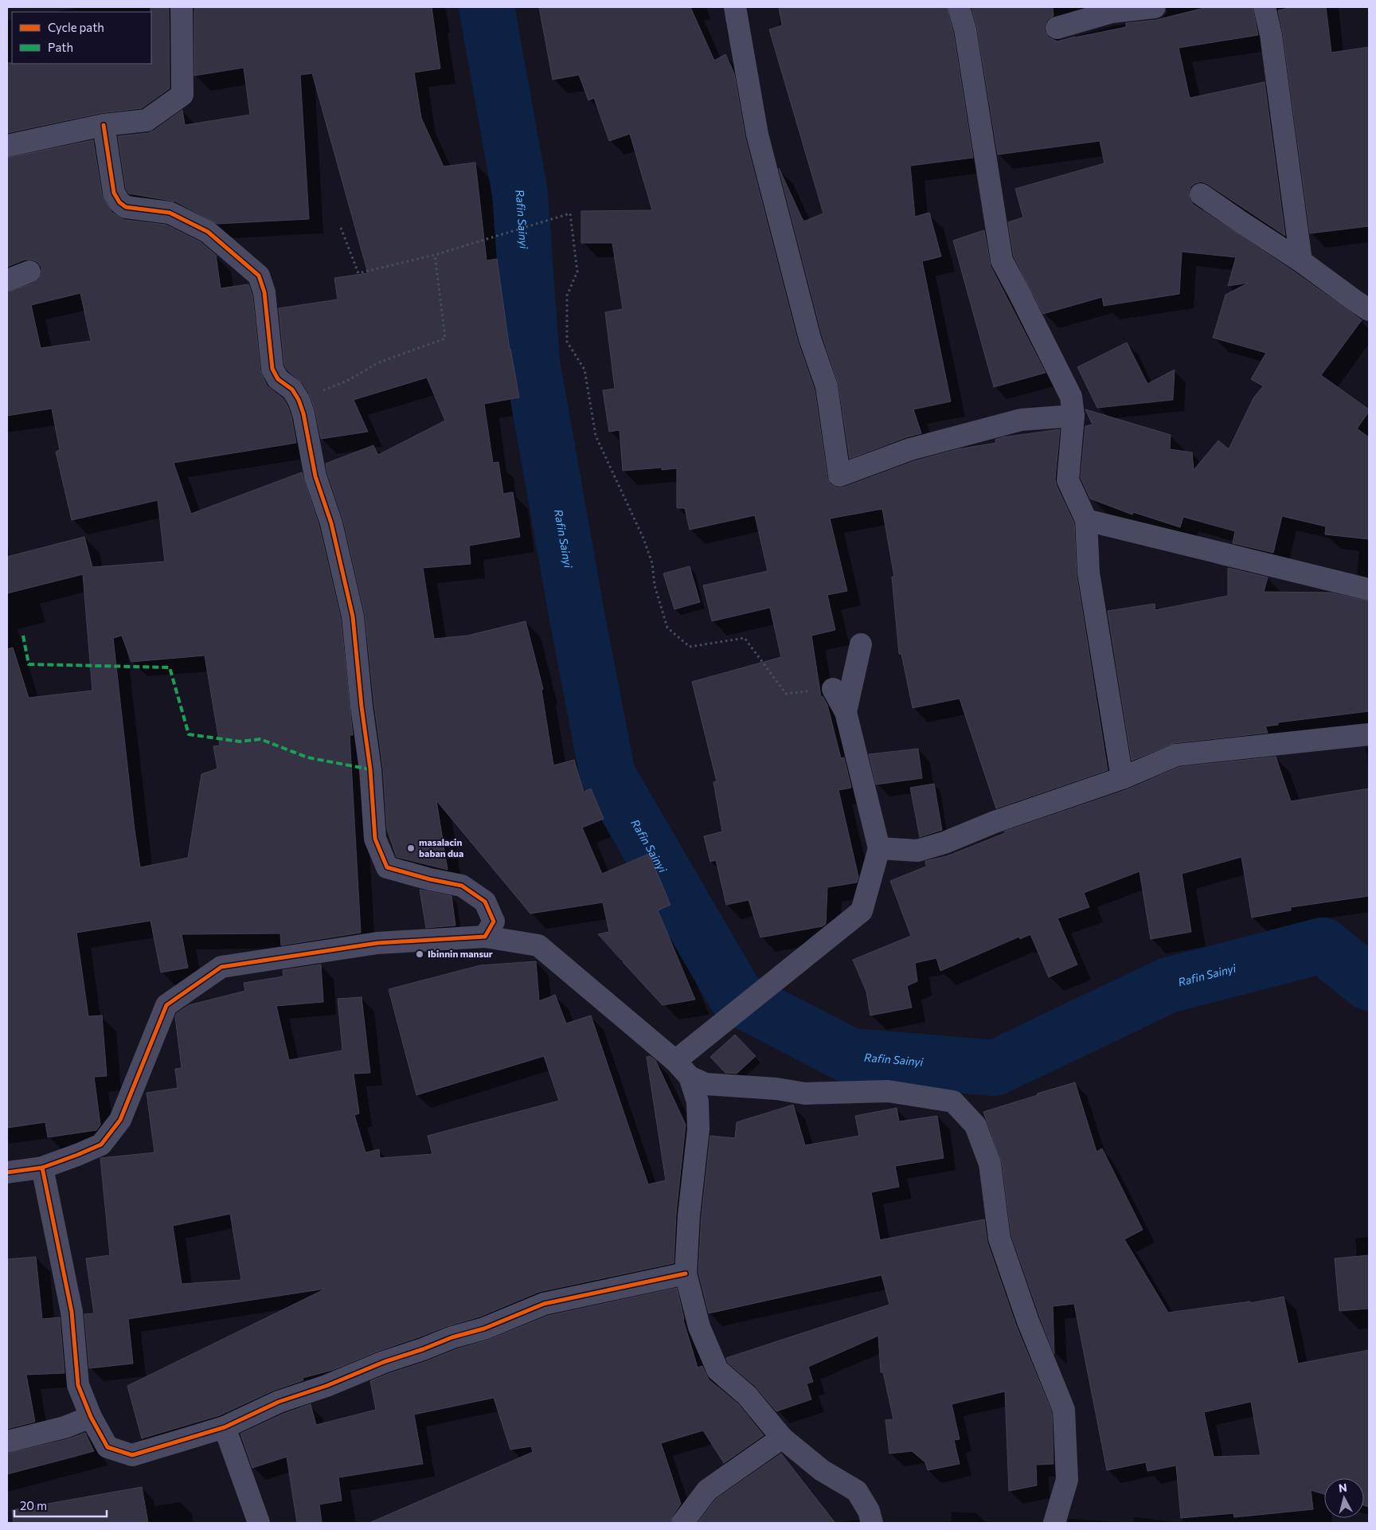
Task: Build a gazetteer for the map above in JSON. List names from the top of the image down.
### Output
{
  "water": ["Rafin Sainyi"],
  "places": ["masalacin baban dua", "Ibinnin mansur"],
  "legend": ["Cycle path", "Path"],
  "scale_bar": "20 m",
  "north": "top"
}
